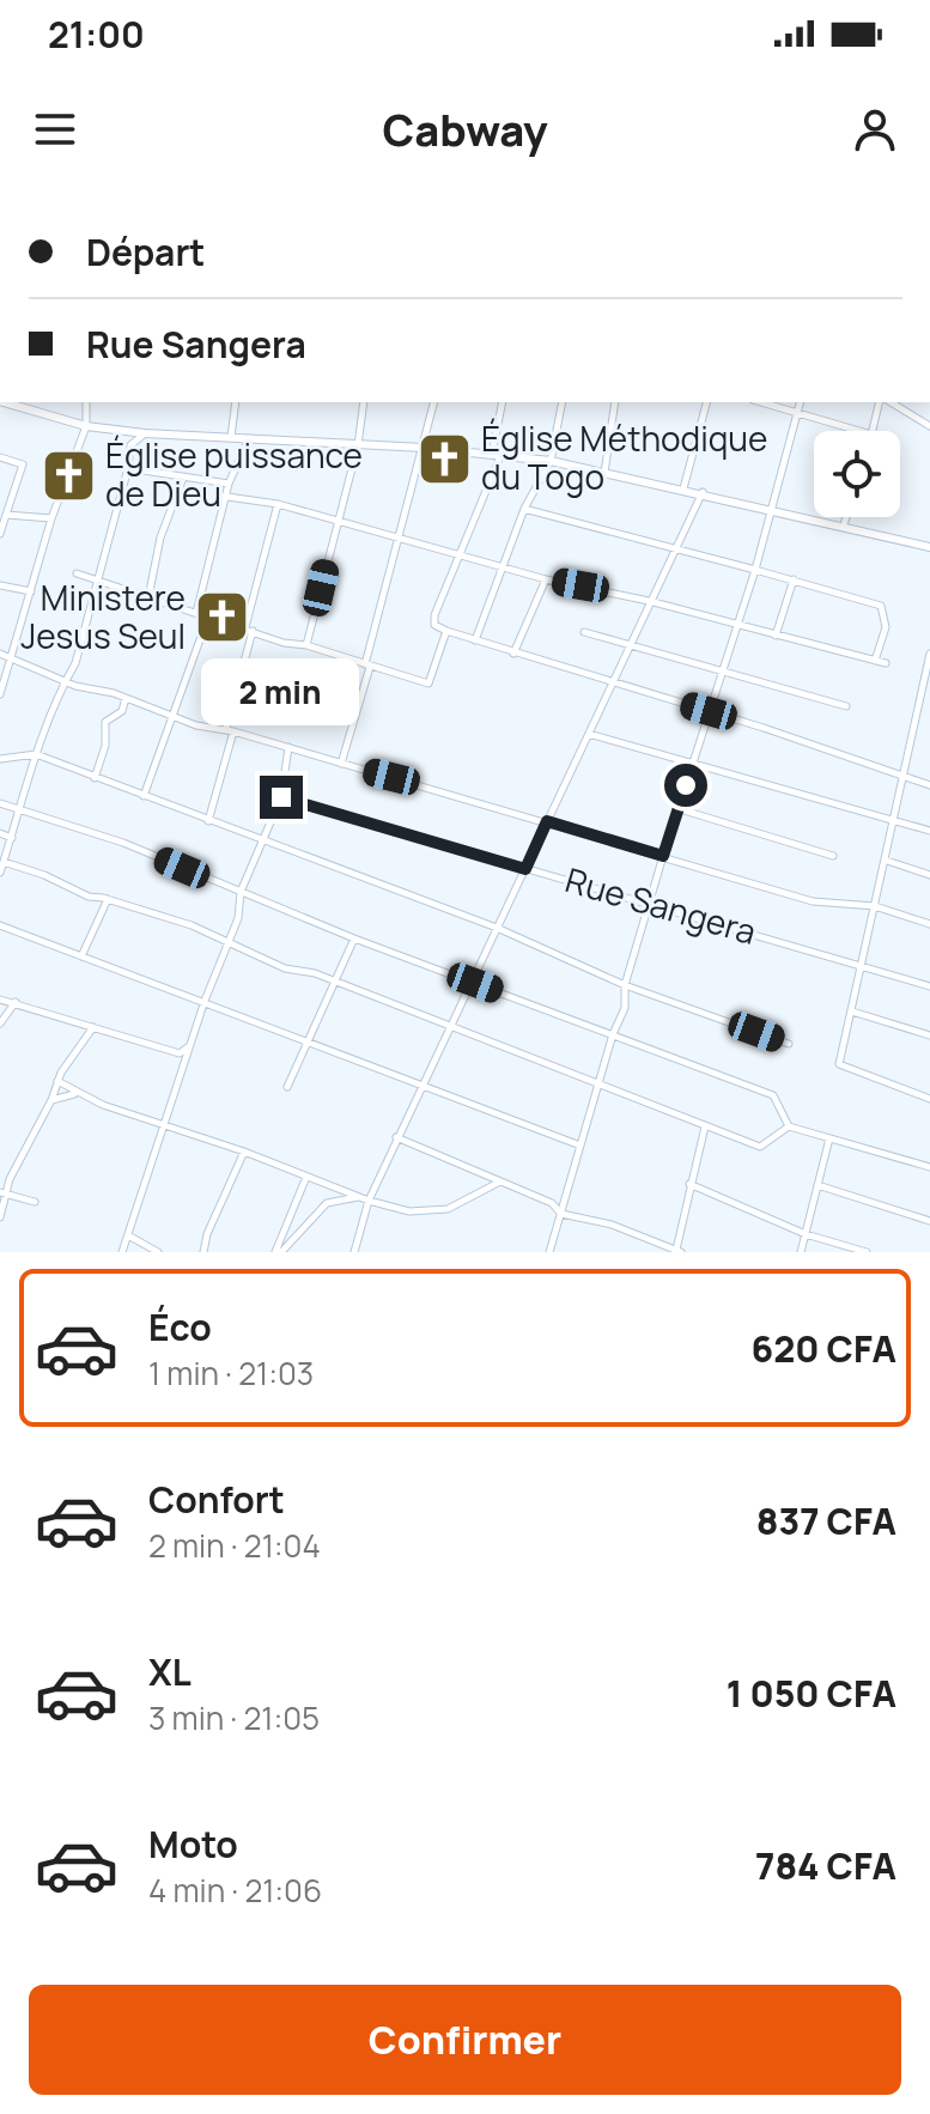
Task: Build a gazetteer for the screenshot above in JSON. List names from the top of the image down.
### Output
{
  "streets": {
    "street": ["Rue Sangera"]
  },
  "places": {
    "church": ["Église Méthodique du Togo", "Église puissance de Dieu", "Ministere Jesus Seul"]
  },
  "page": {
    "status": "21:00",
    "header": "Cabway",
    "banner": ["Départ", "Rue Sangera"],
    "bubble": "2 min",
    "list": [
      {
        "name": "Éco",
        "note": "1 min · 21:03",
        "value": "620 CFA"
      },
      {
        "name": "Confort",
        "note": "2 min · 21:04",
        "value": "837 CFA"
      },
      {
        "name": "XL",
        "note": "3 min · 21:05",
        "value": "1 050 CFA"
      },
      {
        "name": "Moto",
        "note": "4 min · 21:06",
        "value": "784 CFA"
      }
    ],
    "buttons": "Confirmer"
  }
}
